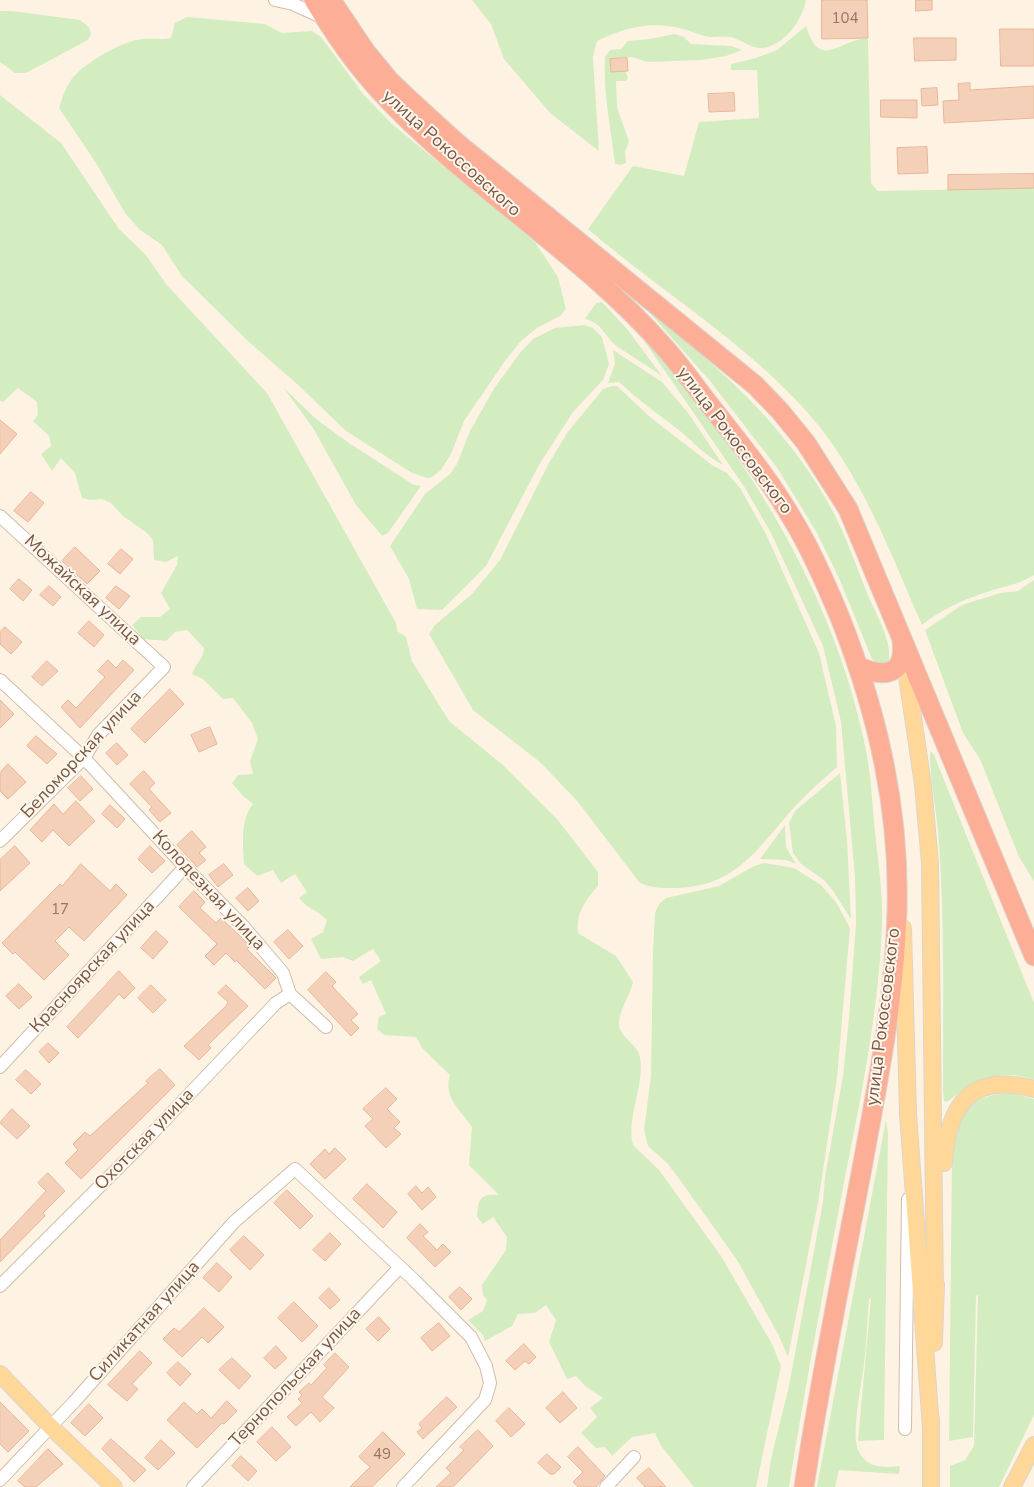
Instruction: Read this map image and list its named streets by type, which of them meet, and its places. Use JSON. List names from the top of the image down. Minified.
{"streets":{"highway":["улица Рокоссовского"],"street":["Можайская улица","Беломорская улица","Колодезная улица","Красноярская улица","Охотская улица","Силикатная улица","Тернопольская улица"]},"crossings":[["Можайская улица","Беломорская улица"],["Беломорская улица","Колодезная улица"],["Колодезная улица","Красноярская улица"],["Колодезная улица","Охотская улица"],["Силикатная улица","Тернопольская улица"]],"house_numbers":["104","17","49"]}
